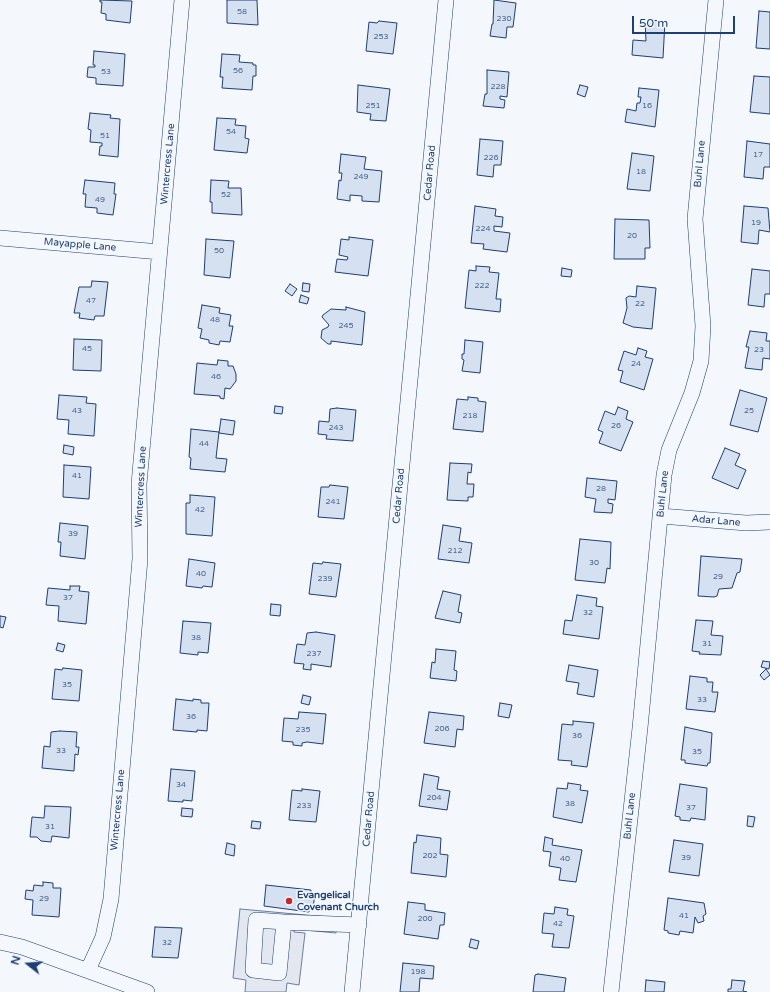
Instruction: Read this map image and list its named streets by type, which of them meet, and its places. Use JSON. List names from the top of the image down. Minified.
{"streets":{"street":["Wintercress Lane","Buhl Lane","Cedar Road","Mayapple Lane","Adar Lane"]},"crossings":[["Wintercress Lane","Mayapple Lane"],["Buhl Lane","Adar Lane"]],"places":["Evangelical Covenant Church"],"house_numbers":["58","230","253","56","53","228","251","16","54","51","17","226","18","249","52","49","19","224","20","50","222","47","22","48","245","45","23","24","46","43","25","218","26","243","44","41","28","241","42","39","212","30","40","29","239","37","32","38","31","237","35","33","36","206","235","36","33","35","34","204","38","233","37","31","202","39","40","29","41","200","42","32","198"],"scale_bar":"50 m","north":"left"}
